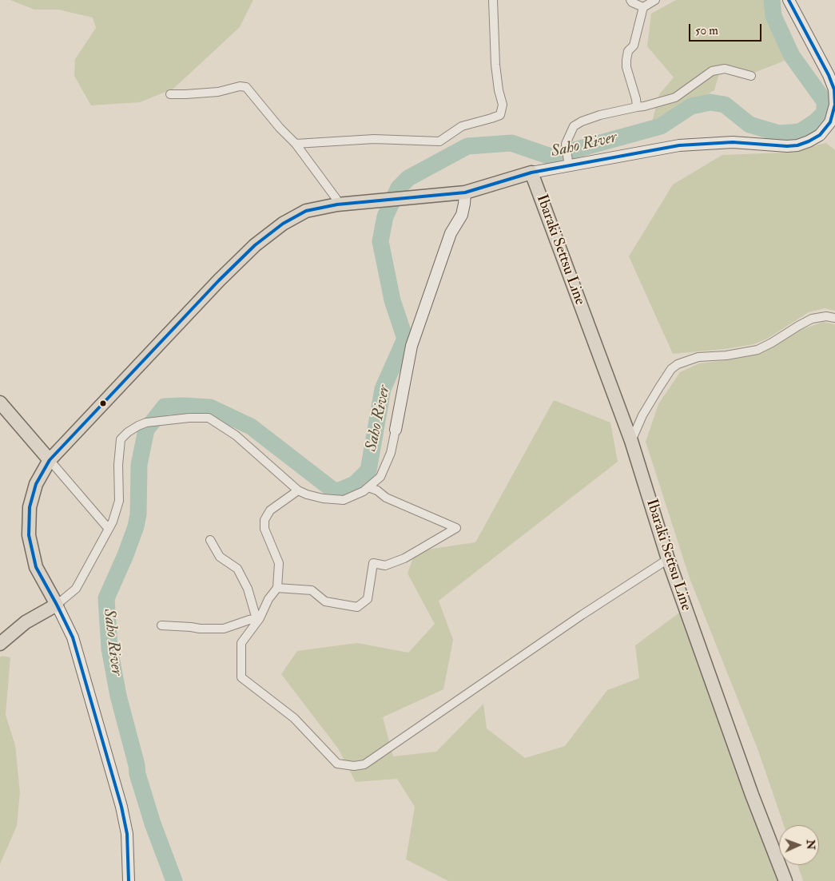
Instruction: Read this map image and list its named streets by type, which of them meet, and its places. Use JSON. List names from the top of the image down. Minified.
{"streets":{"main road":["Ibaraki Settsu Line"]},"water":["Saho River"],"scale_bar":"50 m","north":"right"}
